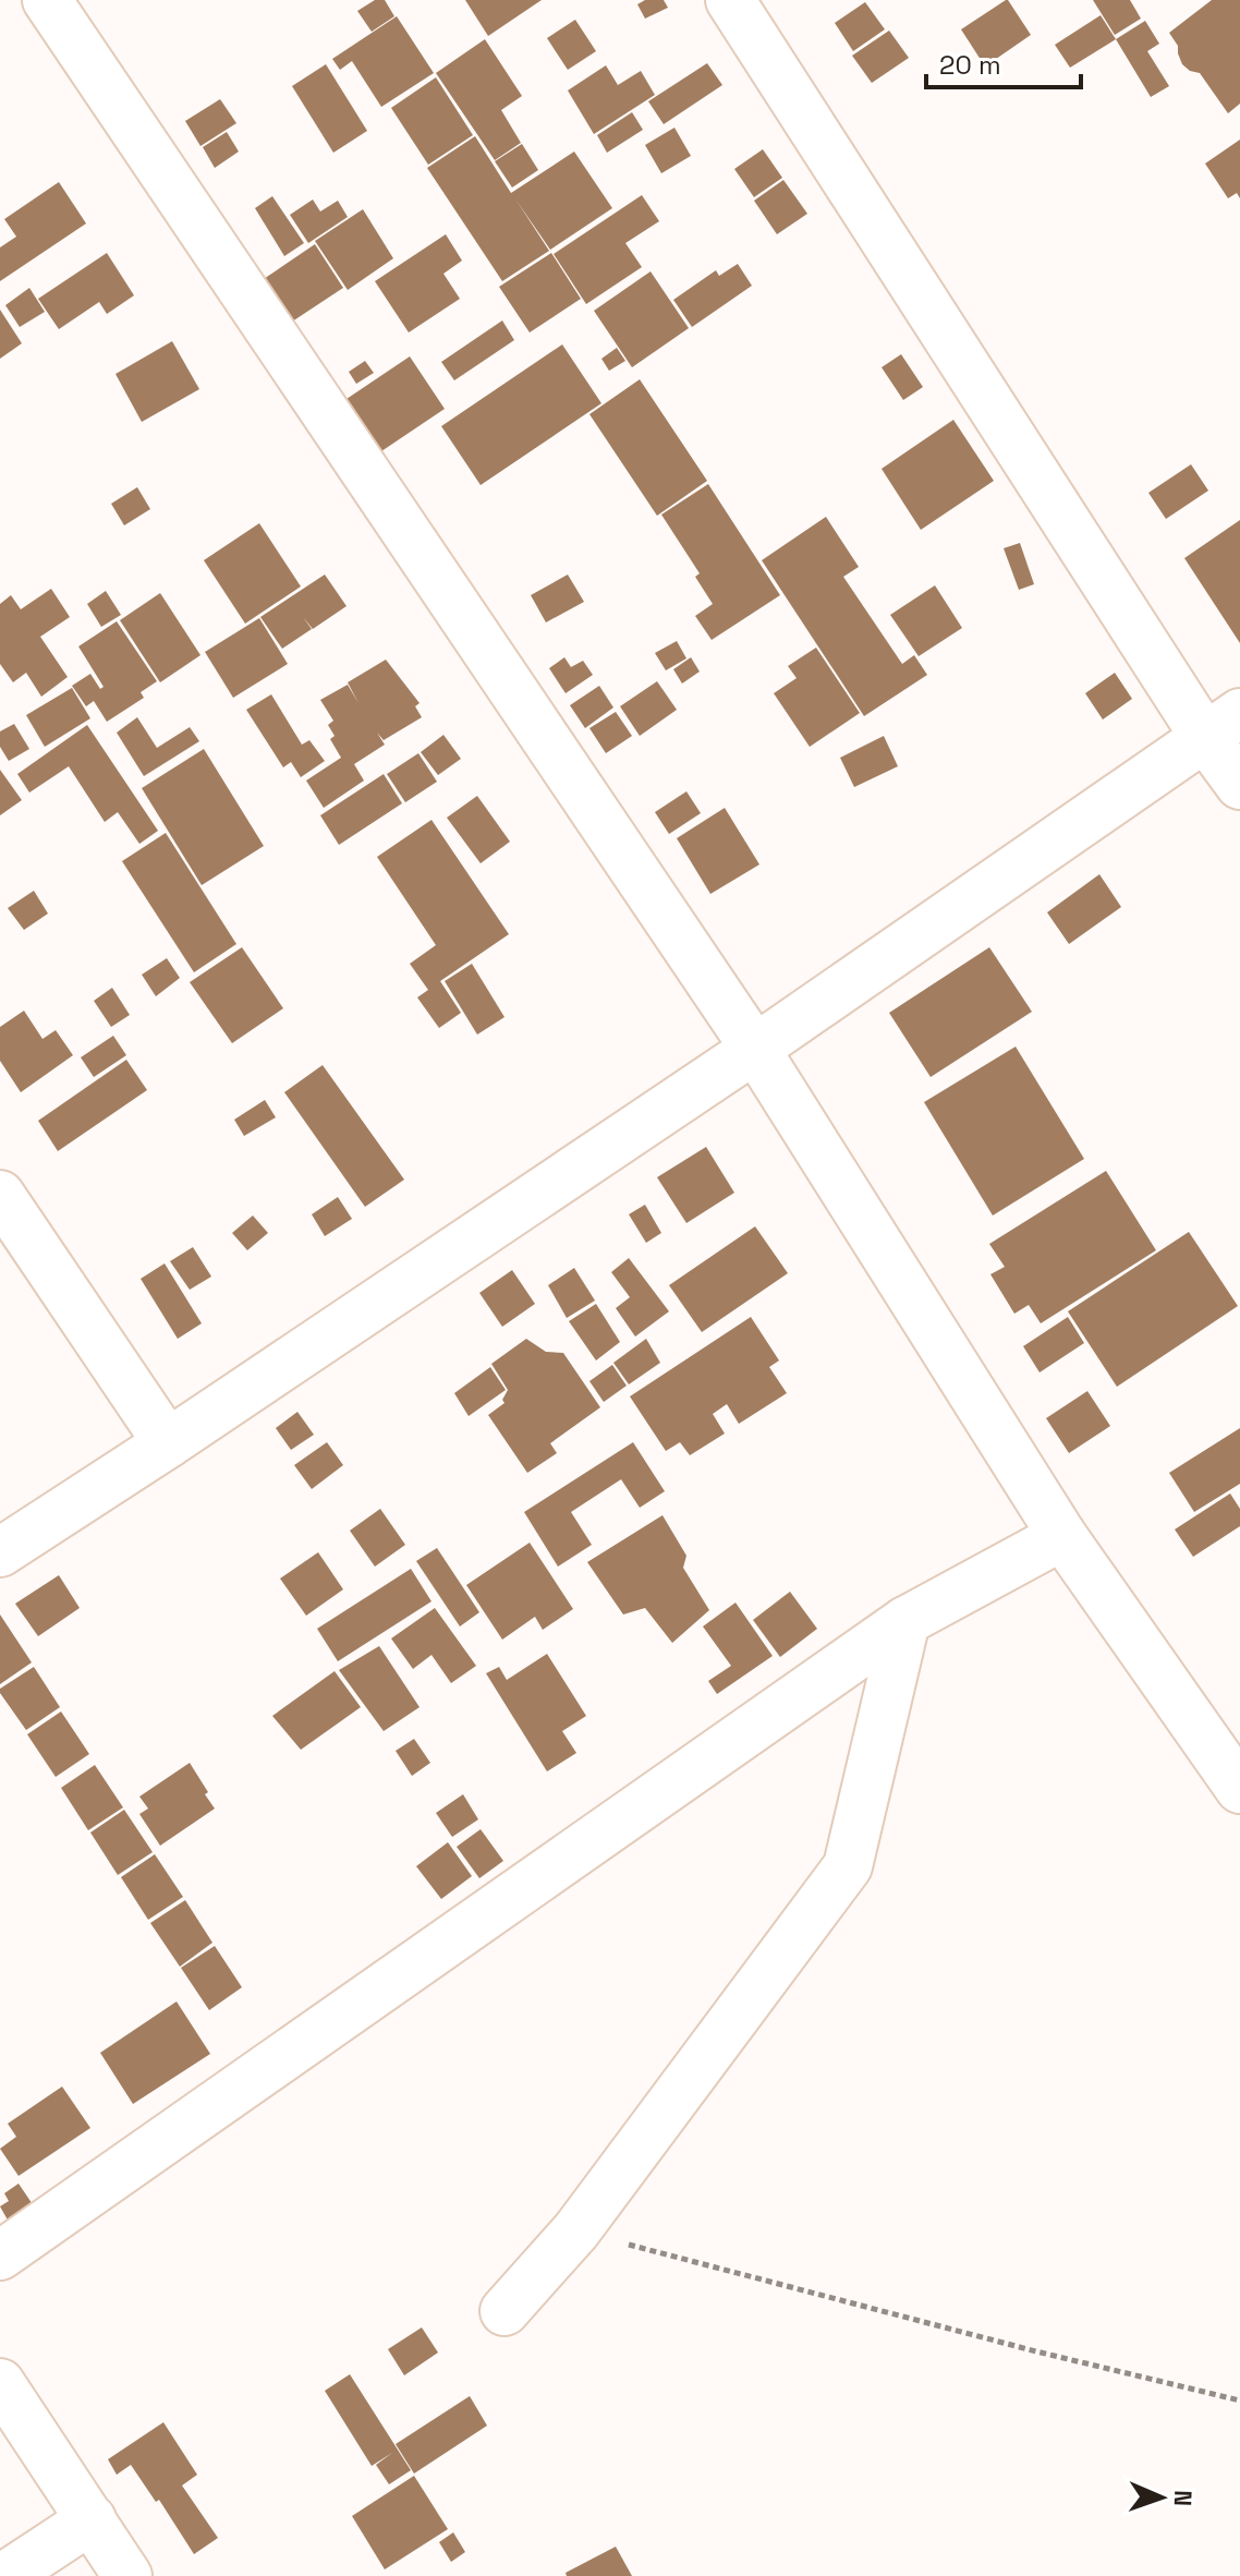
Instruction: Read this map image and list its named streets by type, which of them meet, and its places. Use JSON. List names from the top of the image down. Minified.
{"scale_bar":"20 m","north":"right"}
